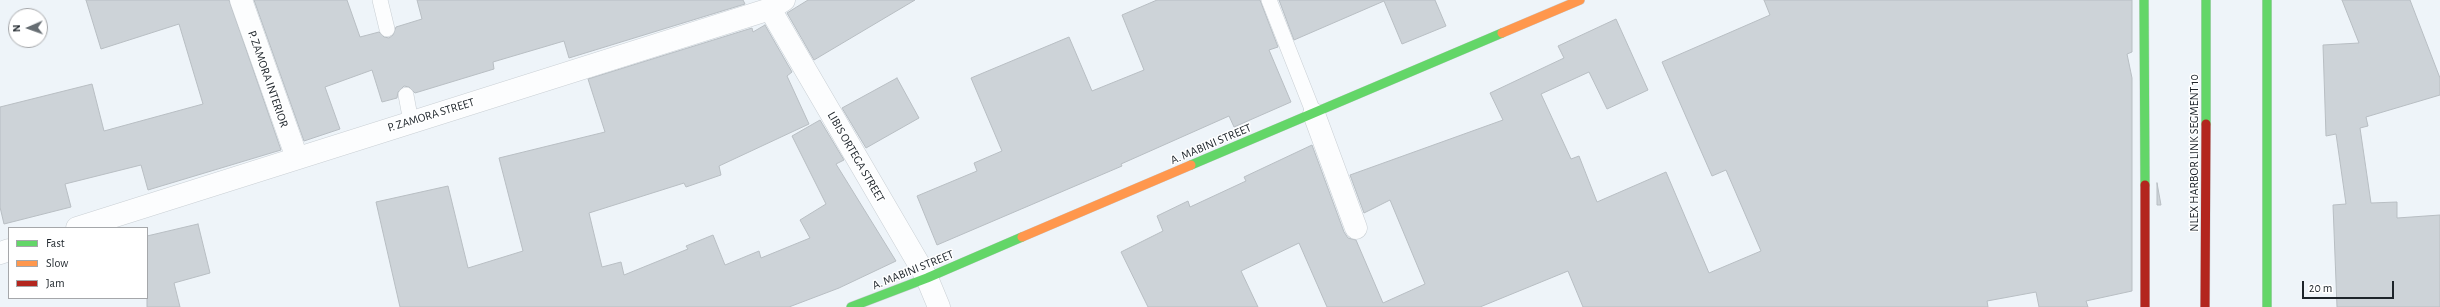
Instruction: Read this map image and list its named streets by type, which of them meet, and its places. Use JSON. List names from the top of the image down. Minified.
{"streets":{"main road":["A. MABINI STREET","NLEX HARBOR LINK SEGMENT 10"],"street":["P. ZAMORA INTERIOR","P. ZAMORA STREET","LIBIS ORTEGA STREET"]},"crossings":[["P. ZAMORA INTERIOR","P. ZAMORA STREET"],["P. ZAMORA STREET","LIBIS ORTEGA STREET"],["A. MABINI STREET","LIBIS ORTEGA STREET"]],"legend":["Fast","Slow","Jam"],"scale_bar":"20 m","north":"left"}
